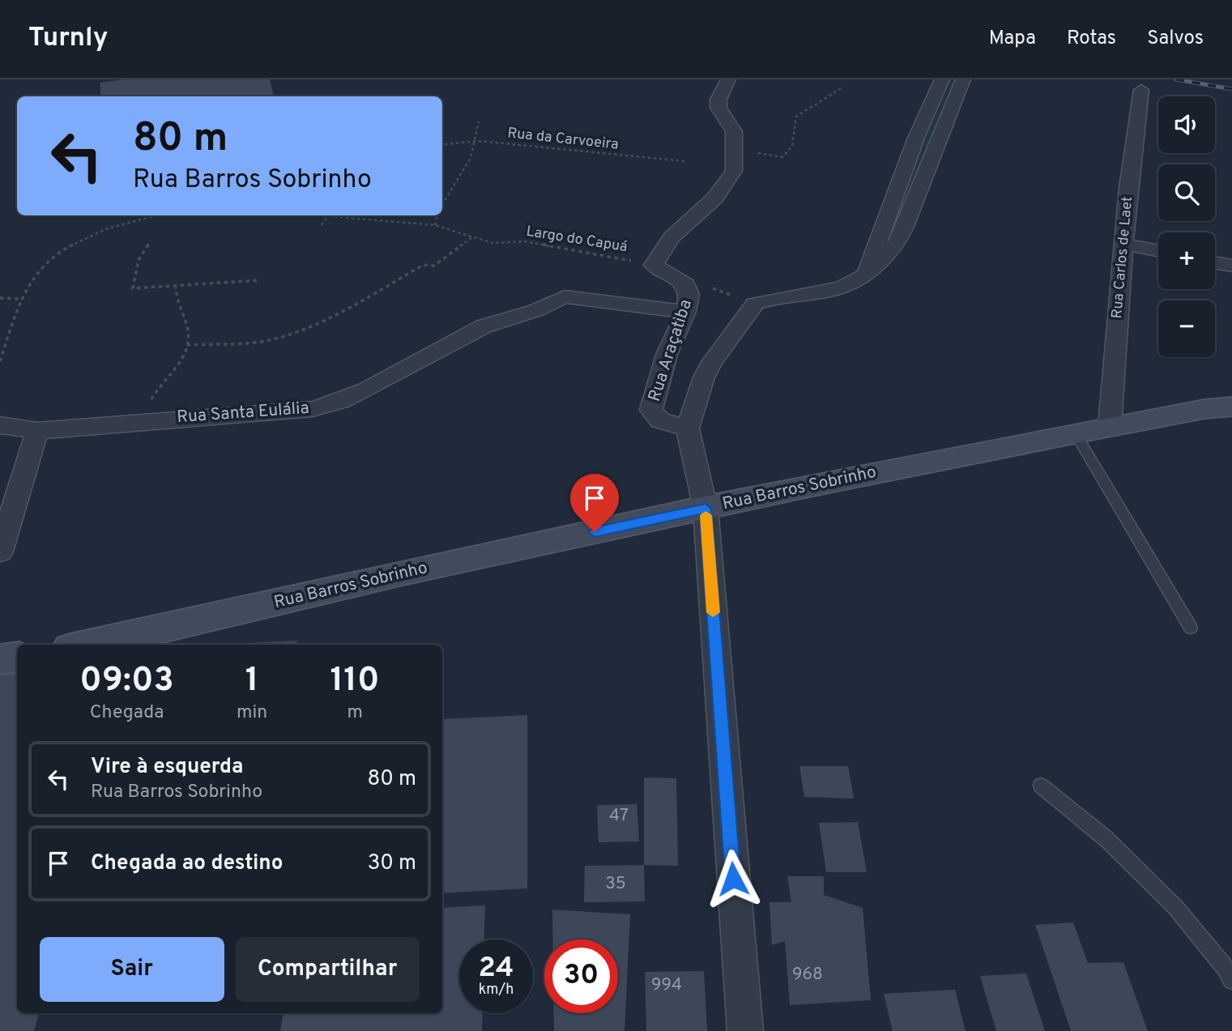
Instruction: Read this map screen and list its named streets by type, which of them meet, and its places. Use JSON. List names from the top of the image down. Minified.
{"streets":{"street":["Rua Carlos de Laet","Rua Araçatiba","Rua Santa Eulália","Rua Barros Sobrinho"],"path":["Rua da Carvoeira","Largo do Capuá"]},"crossings":[["Largo do Capuá","Rua Araçatiba"],["Rua Carlos de Laet","Rua Barros Sobrinho"],["Rua Araçatiba","Rua Santa Eulália"]],"house_numbers":["47","35","968","994"],"page":{"header":"Turnly","nav":["Mapa","Rotas","Salvos"],"map_buttons":["+","−"],"turn":["80 m","Rua Barros Sobrinho"],"eta":["09:03","Chegada","1","min","110","m"],"list":[{"name":"Vire à esquerda","note":"Rua Barros Sobrinho","value":"80 m"},{"name":"Chegada ao destino","value":"30 m"}],"buttons":["Sair","Compartilhar"],"speed":"24 km/h","limit":"30"}}
